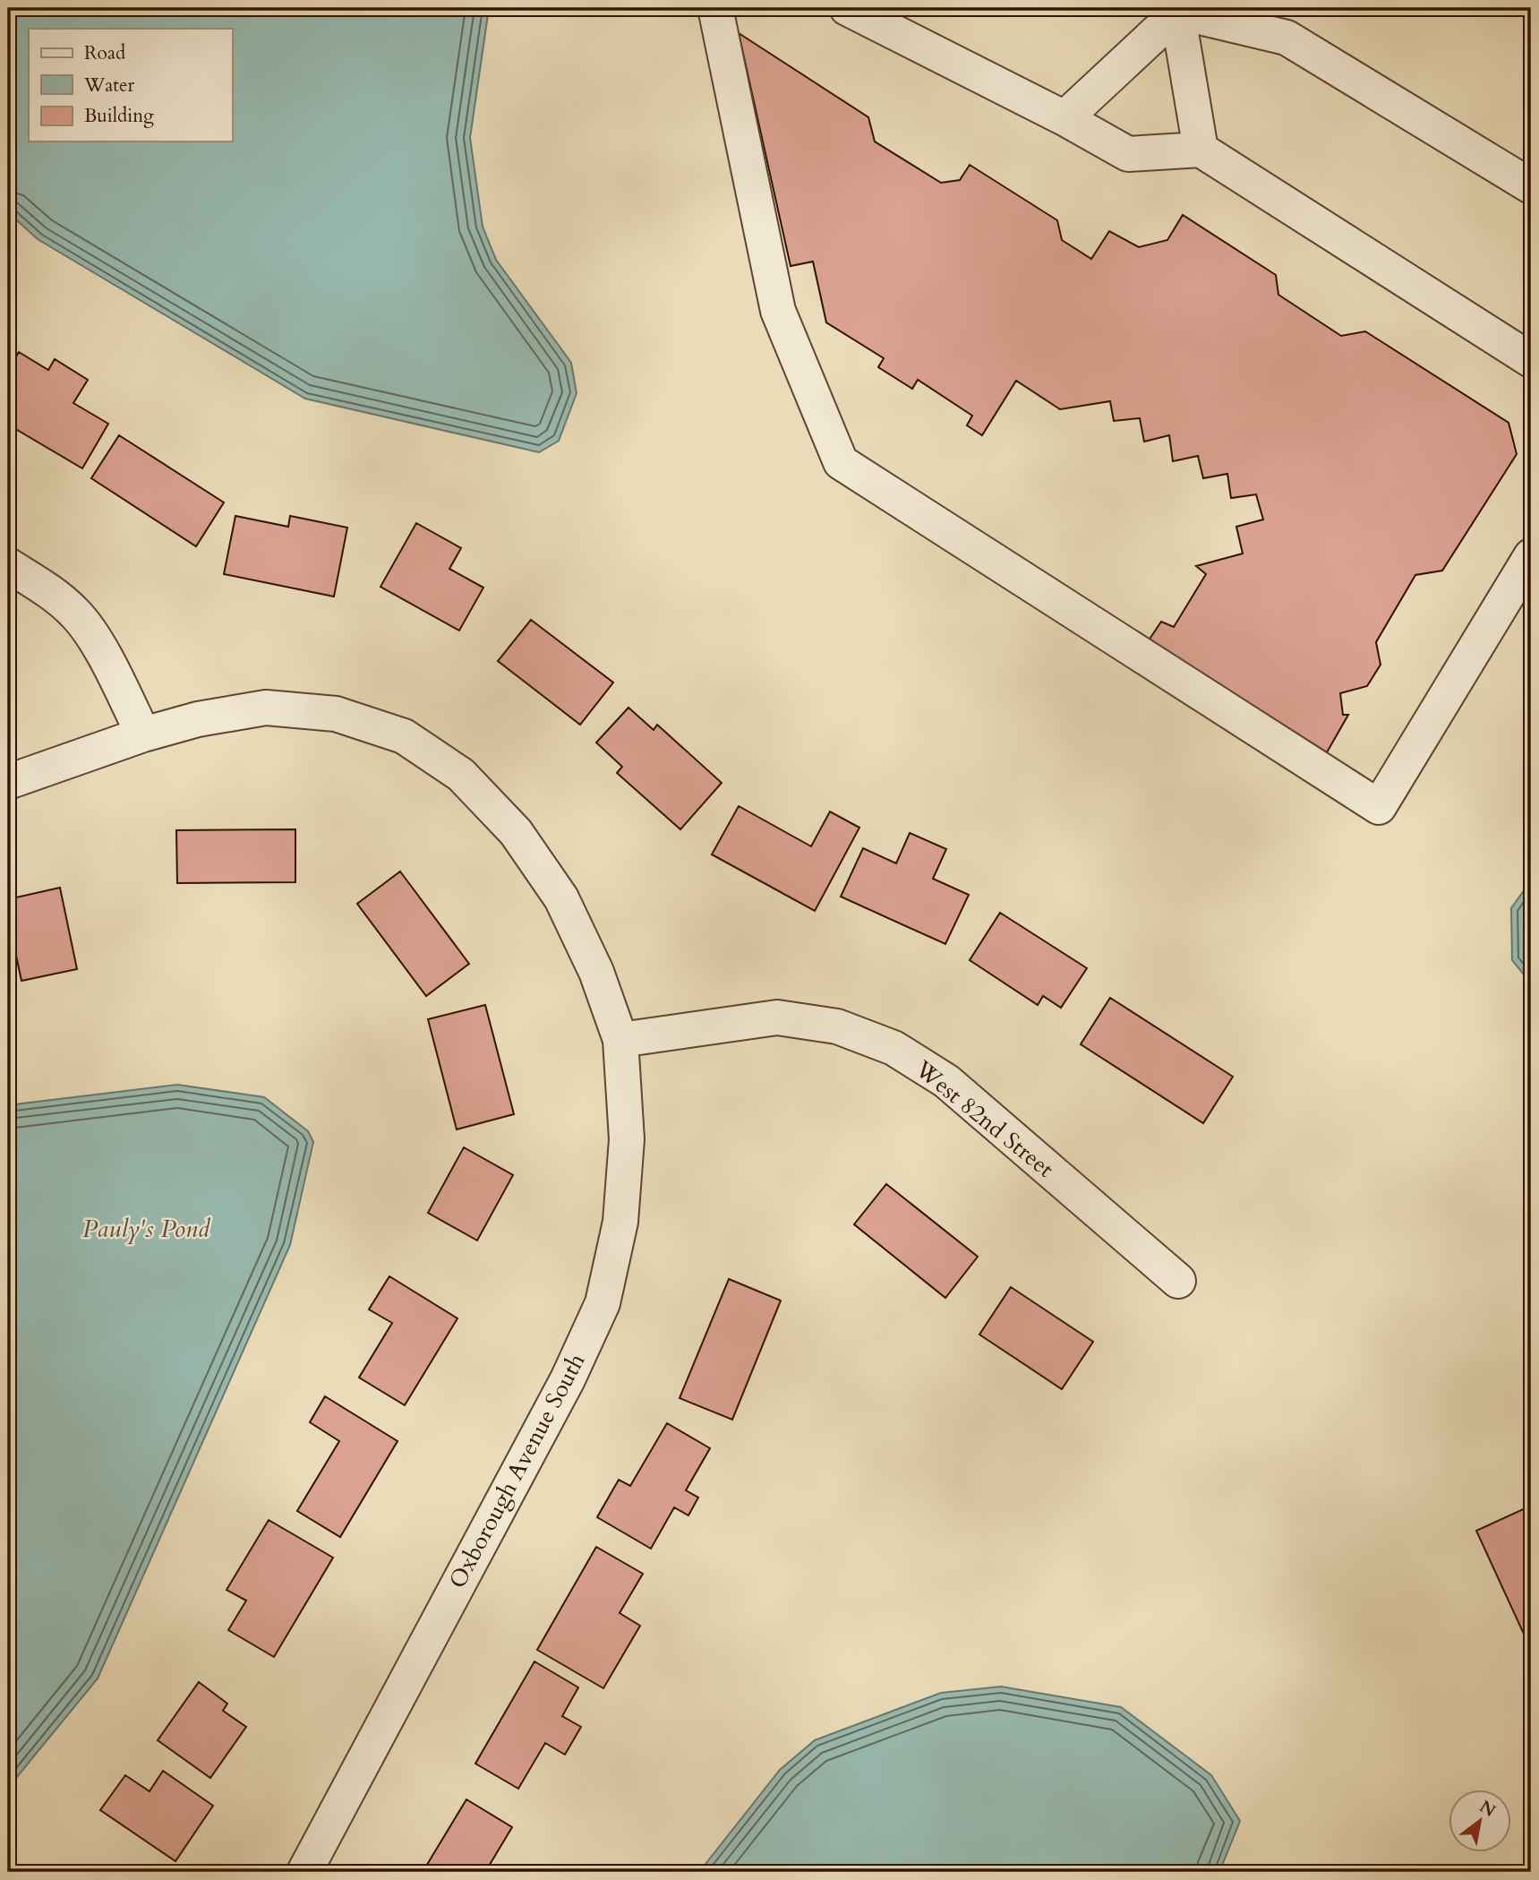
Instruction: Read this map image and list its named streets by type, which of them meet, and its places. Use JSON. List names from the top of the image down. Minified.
{"streets":{"street":["West 82nd Street","Oxborough Avenue South"]},"crossings":[["West 82nd Street","Oxborough Avenue South"]],"water":["Pauly's Pond"],"legend":["Road","Water","Building"],"north":"top right"}
